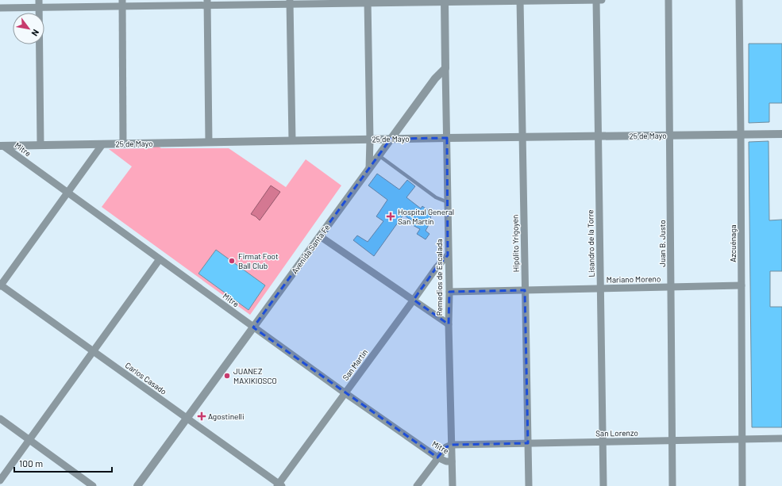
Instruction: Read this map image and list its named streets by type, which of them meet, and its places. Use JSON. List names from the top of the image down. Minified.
{"streets":{"street":["25 de Mayo","Mitre","Hipólito Yrigoyen","Lisandro de la Torre","Juan B. Justo","Azcuénaga","Avenida Santa Fe","Remedios de Escalada","Mariano Moreno","San Martín","Carlos Casado","San Lorenzo"]},"crossings":[["25 de Mayo","Mitre"],["25 de Mayo","Hipólito Yrigoyen"],["25 de Mayo","Lisandro de la Torre"],["25 de Mayo","Juan B. Justo"],["25 de Mayo","Azcuénaga"],["25 de Mayo","Avenida Santa Fe"],["25 de Mayo","Remedios de Escalada"],["Mitre","Avenida Santa Fe"],["Mitre","Remedios de Escalada"],["Mitre","San Martín"],["Hipólito Yrigoyen","Mariano Moreno"],["Hipólito Yrigoyen","San Lorenzo"],["Lisandro de la Torre","Mariano Moreno"],["Lisandro de la Torre","San Lorenzo"],["Juan B. Justo","Mariano Moreno"],["Juan B. Justo","San Lorenzo"],["Azcuénaga","Mariano Moreno"],["Azcuénaga","San Lorenzo"],["Avenida Santa Fe","Remedios de Escalada"],["Avenida Santa Fe","Carlos Casado"],["Remedios de Escalada","Mariano Moreno"],["Remedios de Escalada","San Martín"],["Remedios de Escalada","San Lorenzo"],["San Martín","Carlos Casado"]],"places":{"health":["Hospital General San Martín","Agostinelli"],"other":["Firmat Foot Ball Club","JUANEZ MAXIKIOSCO"]},"scale_bar":"100 m","north":"bottom right"}
